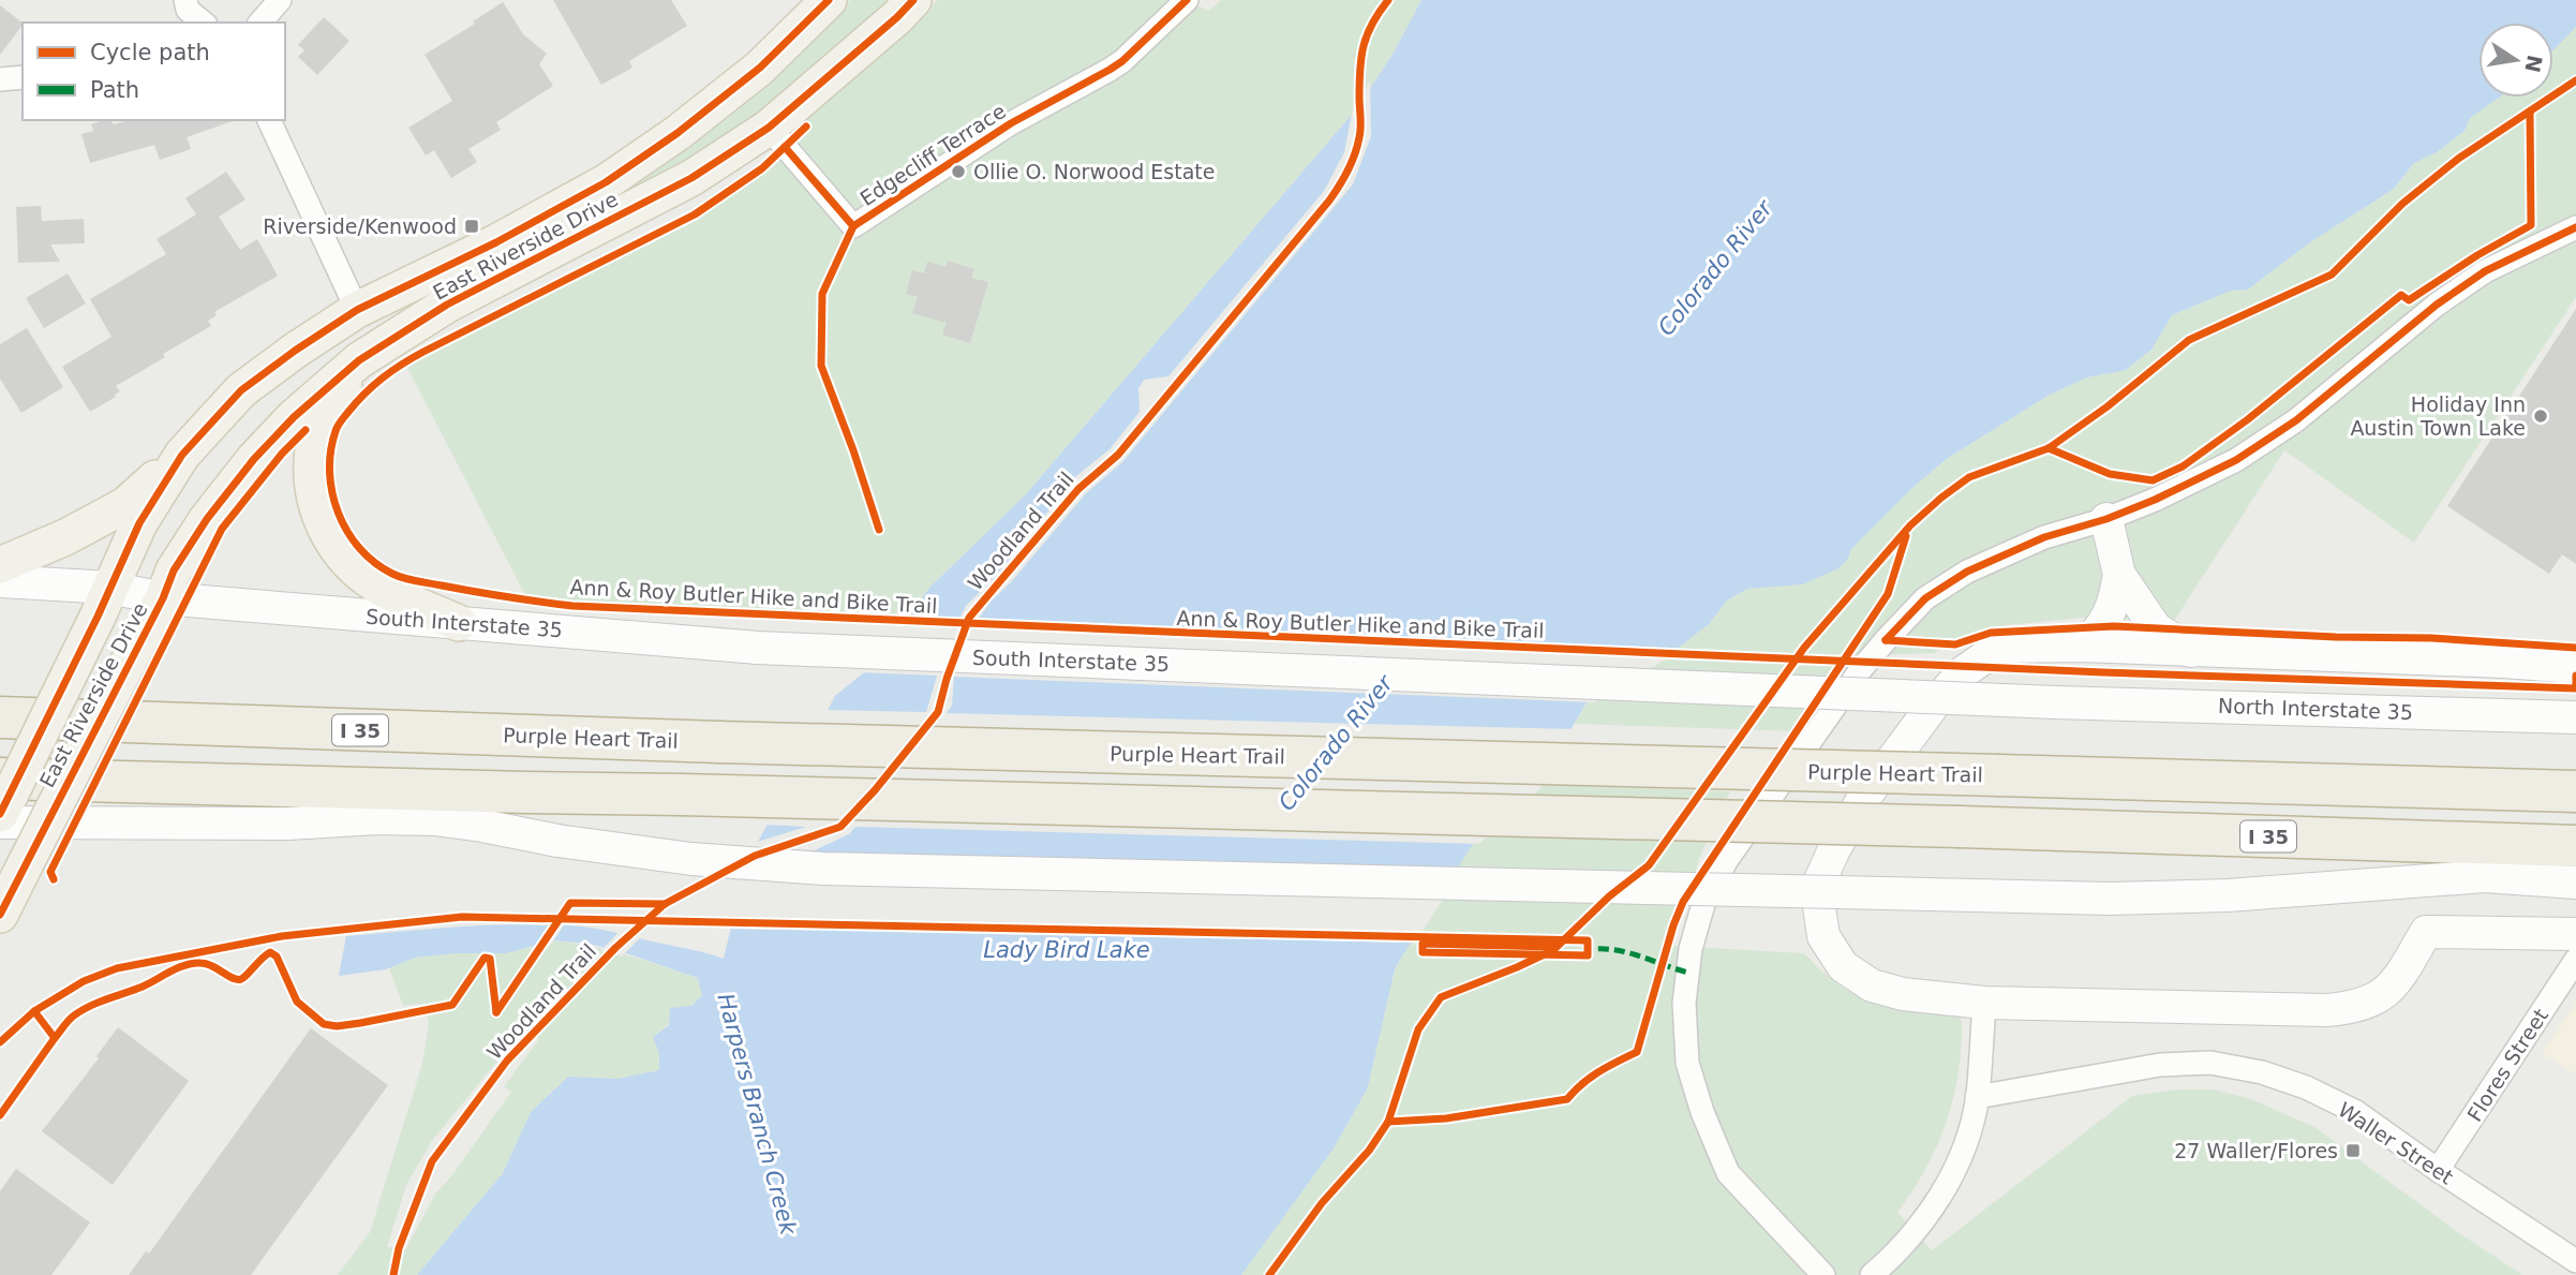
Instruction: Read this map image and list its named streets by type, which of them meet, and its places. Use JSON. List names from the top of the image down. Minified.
{"streets":{"highway":["I 35","Purple Heart Trail"],"main road":["East Riverside Drive","South Interstate 35","North Interstate 35"],"street":["Edgecliff Terrace","Flores Street","Waller Street"],"cycle path":["Woodland Trail","Ann & Roy Butler Hike and Bike Trail"]},"crossings":[["Edgecliff Terrace","East Riverside Drive"],["East Riverside Drive","South Interstate 35"],["South Interstate 35","North Interstate 35"],["Flores Street","Waller Street"]],"water":["Colorado River","Lady Bird Lake","Harpers Branch Creek"],"places":{"other":["Ollie O. Norwood Estate","Holiday Inn Austin Town Lake"],"transit":["Riverside/Kenwood","27 Waller/Flores"]},"legend":["Cycle path","Path"],"north":"right"}
